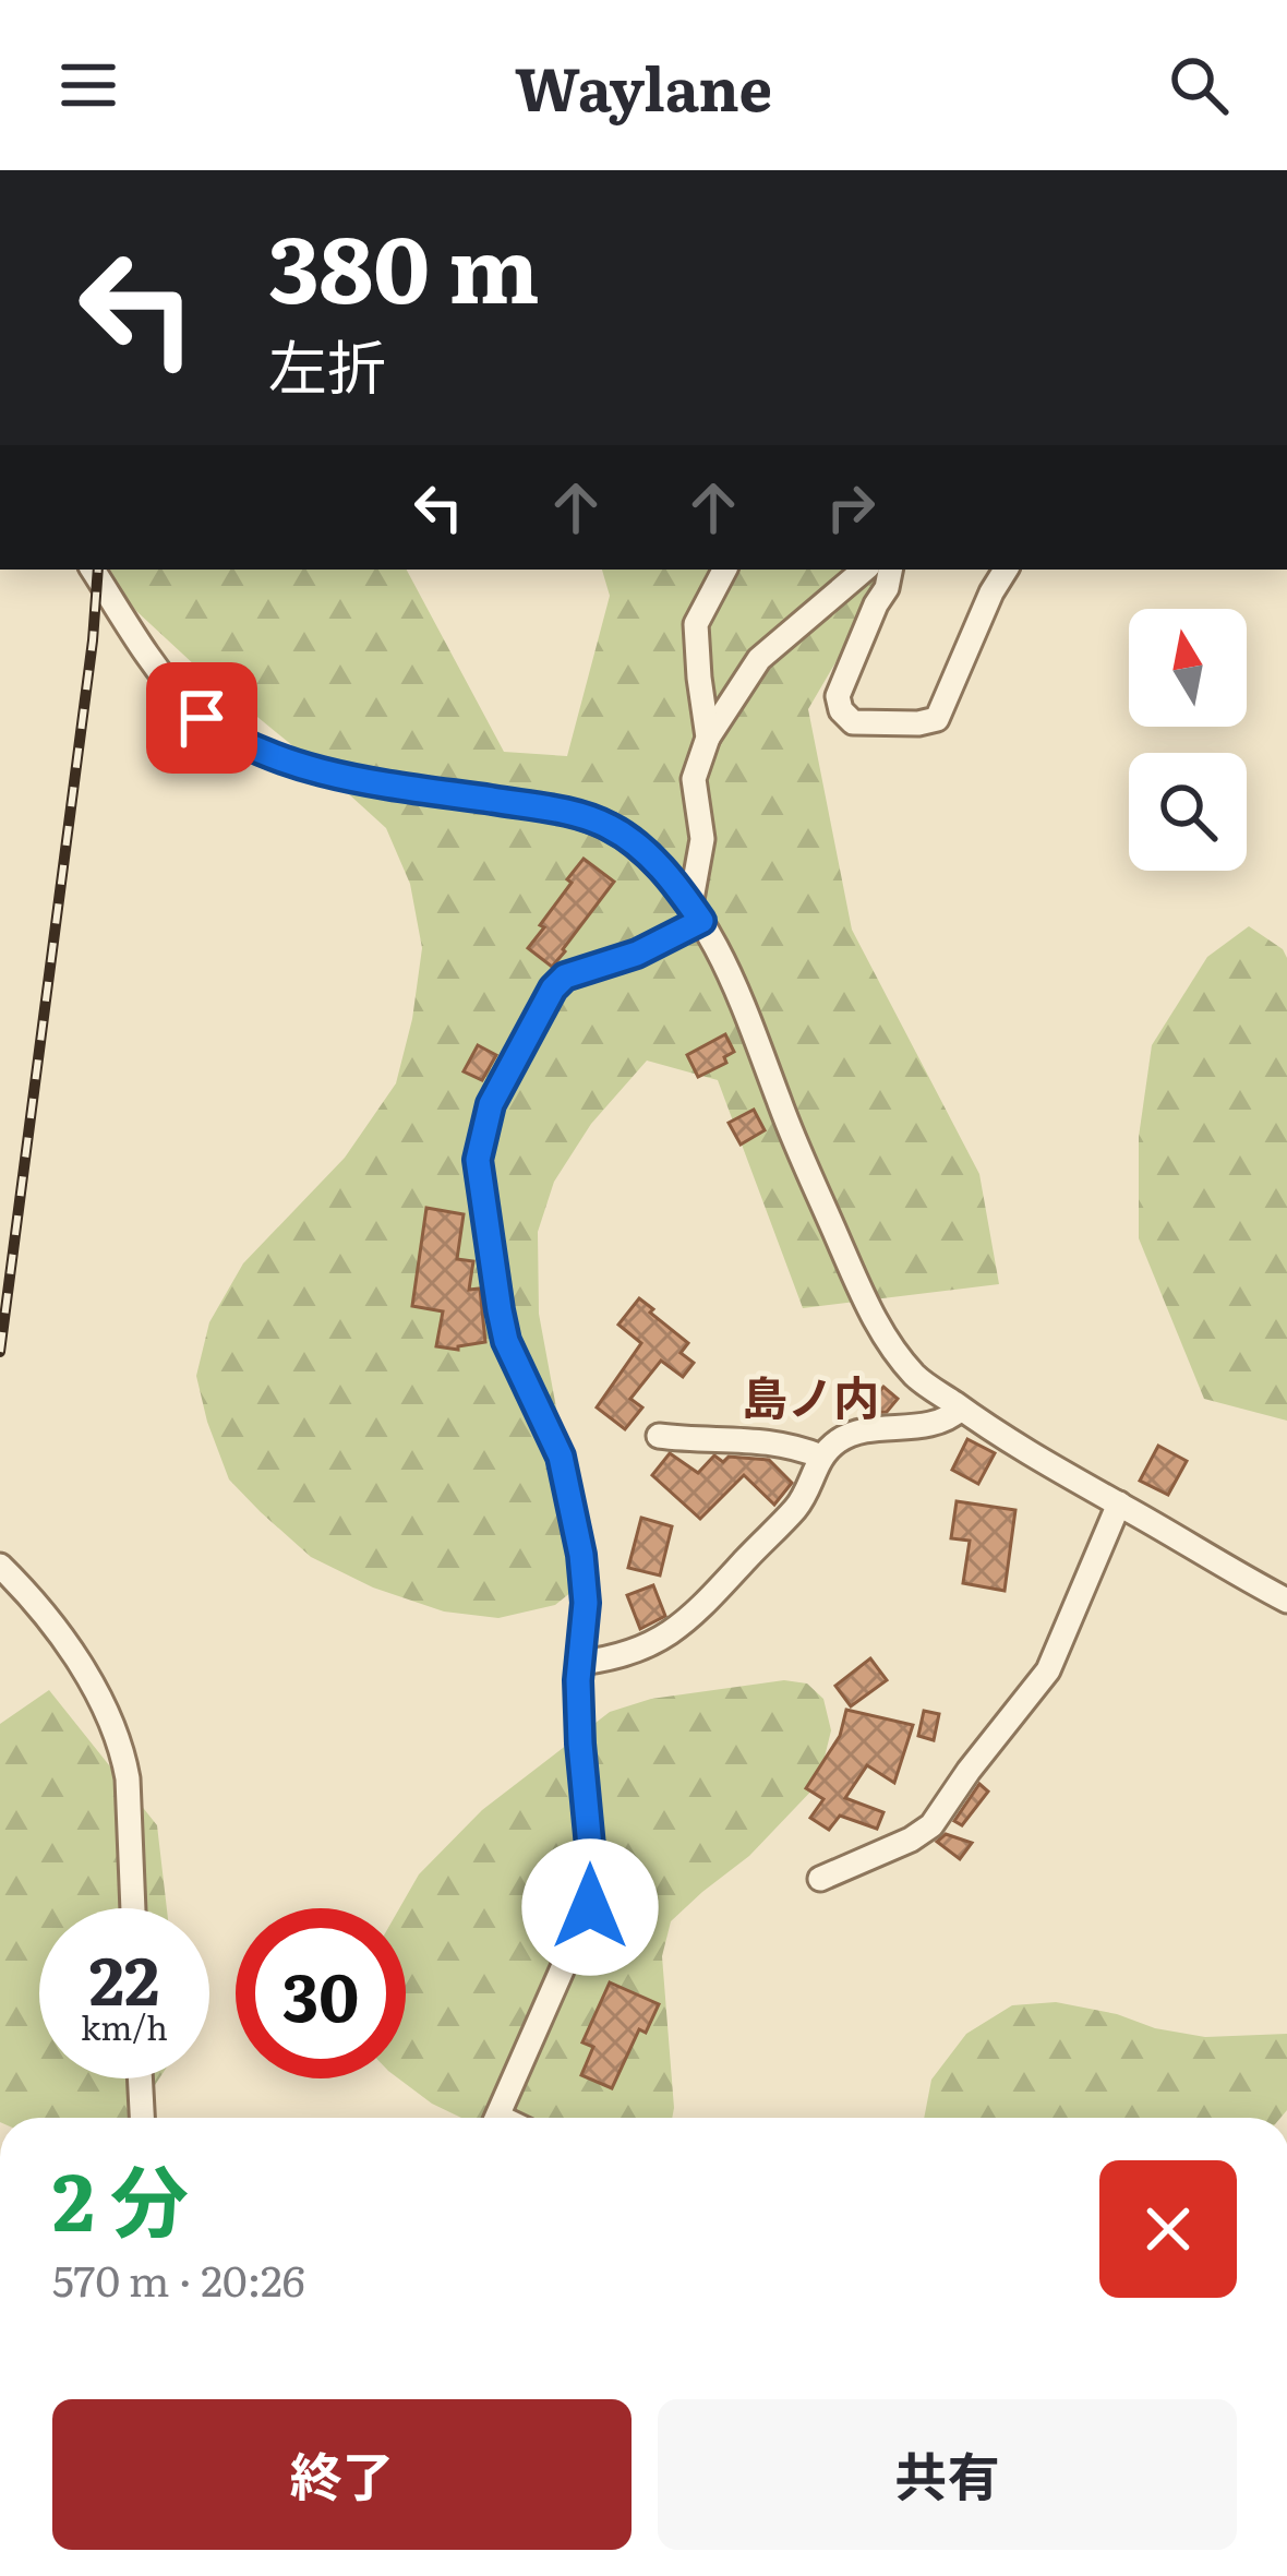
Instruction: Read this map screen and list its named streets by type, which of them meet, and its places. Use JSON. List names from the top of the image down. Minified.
{"districts":["島ノ内"],"north":"top","page":{"header":"Waylane","turn":["380 m","左折"],"speed":"22 km/h","limit":"30","heading":["2 分","570 m · 20:26"],"buttons":["終了","共有"]}}
